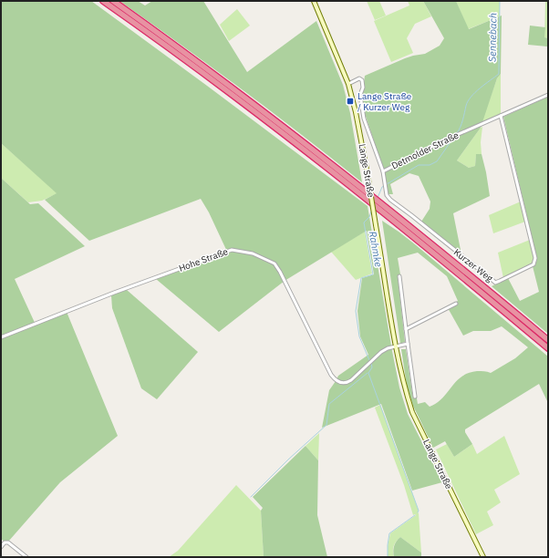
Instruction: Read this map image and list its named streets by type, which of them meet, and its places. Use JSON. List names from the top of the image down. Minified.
{"streets":{"street":["Detmolder Straße","Lange Straße","Hohe Straße","Kurzer Weg"]},"crossings":[["Detmolder Straße","Lange Straße"],["Detmolder Straße","Kurzer Weg"],["Lange Straße","Hohe Straße"]],"water":["Sennebach","Rahmke"],"places":{"transit":["Lange Straße / Kurzer Weg"]}}
